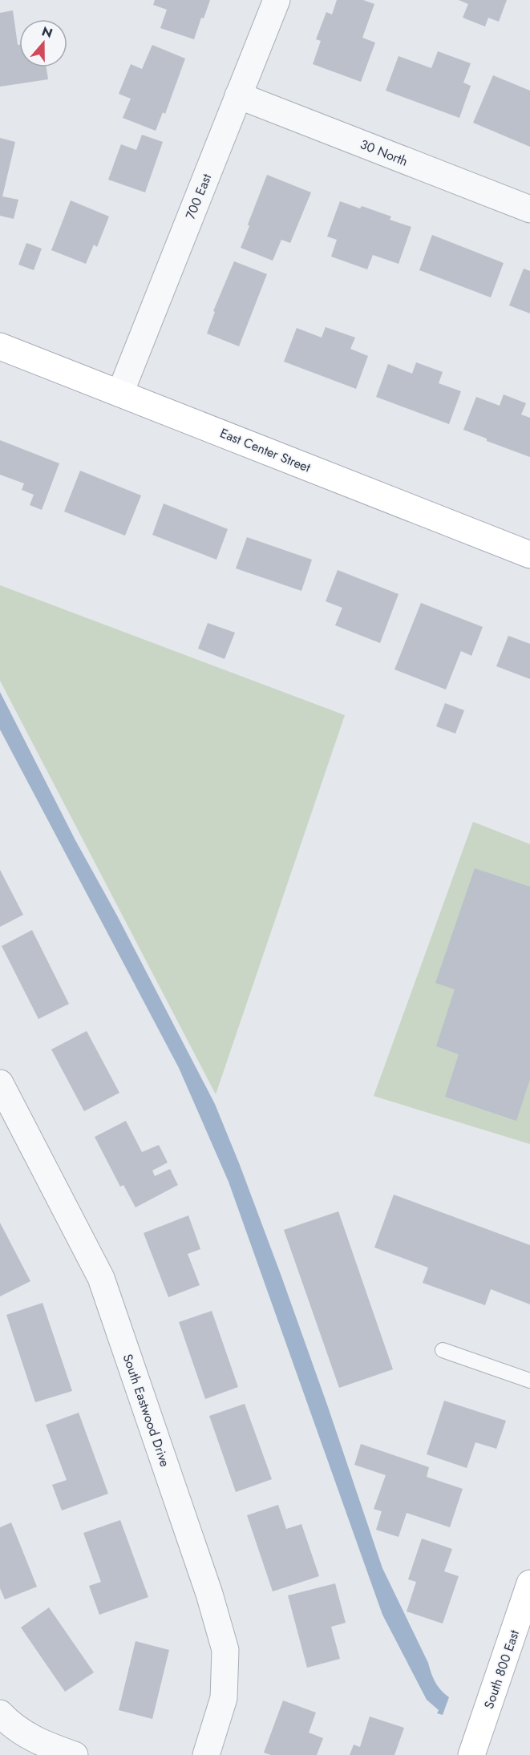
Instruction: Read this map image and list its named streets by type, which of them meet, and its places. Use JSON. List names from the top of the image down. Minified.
{"streets":{"main road":["East Center Street","South 800 East"],"street":["30 North","700 East","South Eastwood Drive"]},"crossings":[["30 North","700 East"],["700 East","East Center Street"]],"north":"top"}
